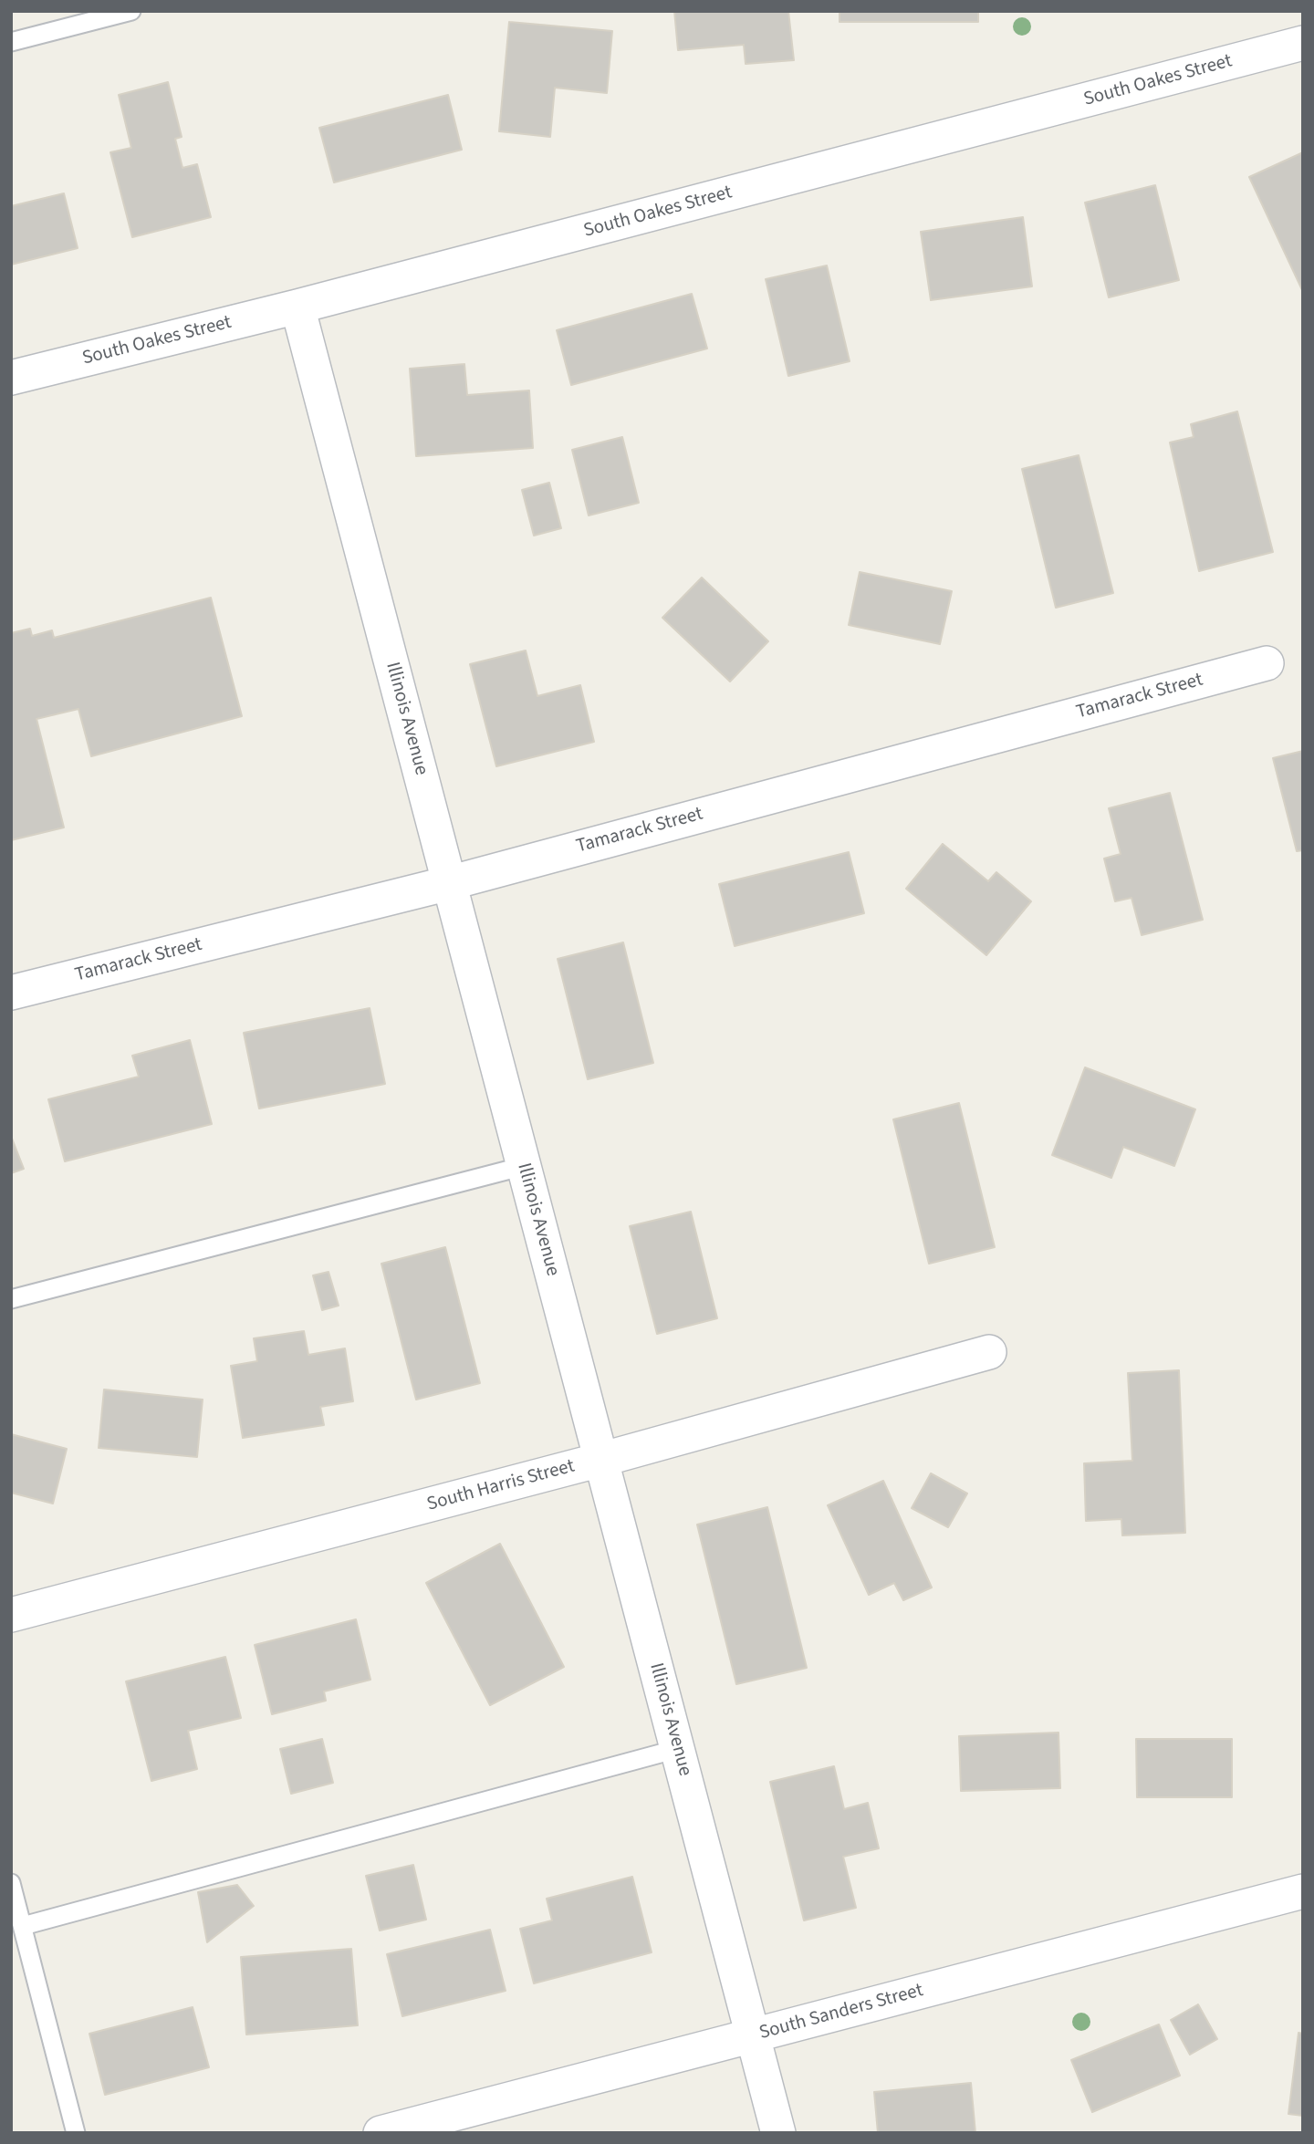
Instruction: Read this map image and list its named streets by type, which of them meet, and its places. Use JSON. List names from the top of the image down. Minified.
{"streets":{"street":["South Oakes Street","Tamarack Street","Illinois Avenue","South Harris Street","South Sanders Street"]},"crossings":[["South Oakes Street","Illinois Avenue"],["Tamarack Street","Illinois Avenue"],["Illinois Avenue","South Harris Street"],["Illinois Avenue","South Sanders Street"]]}
